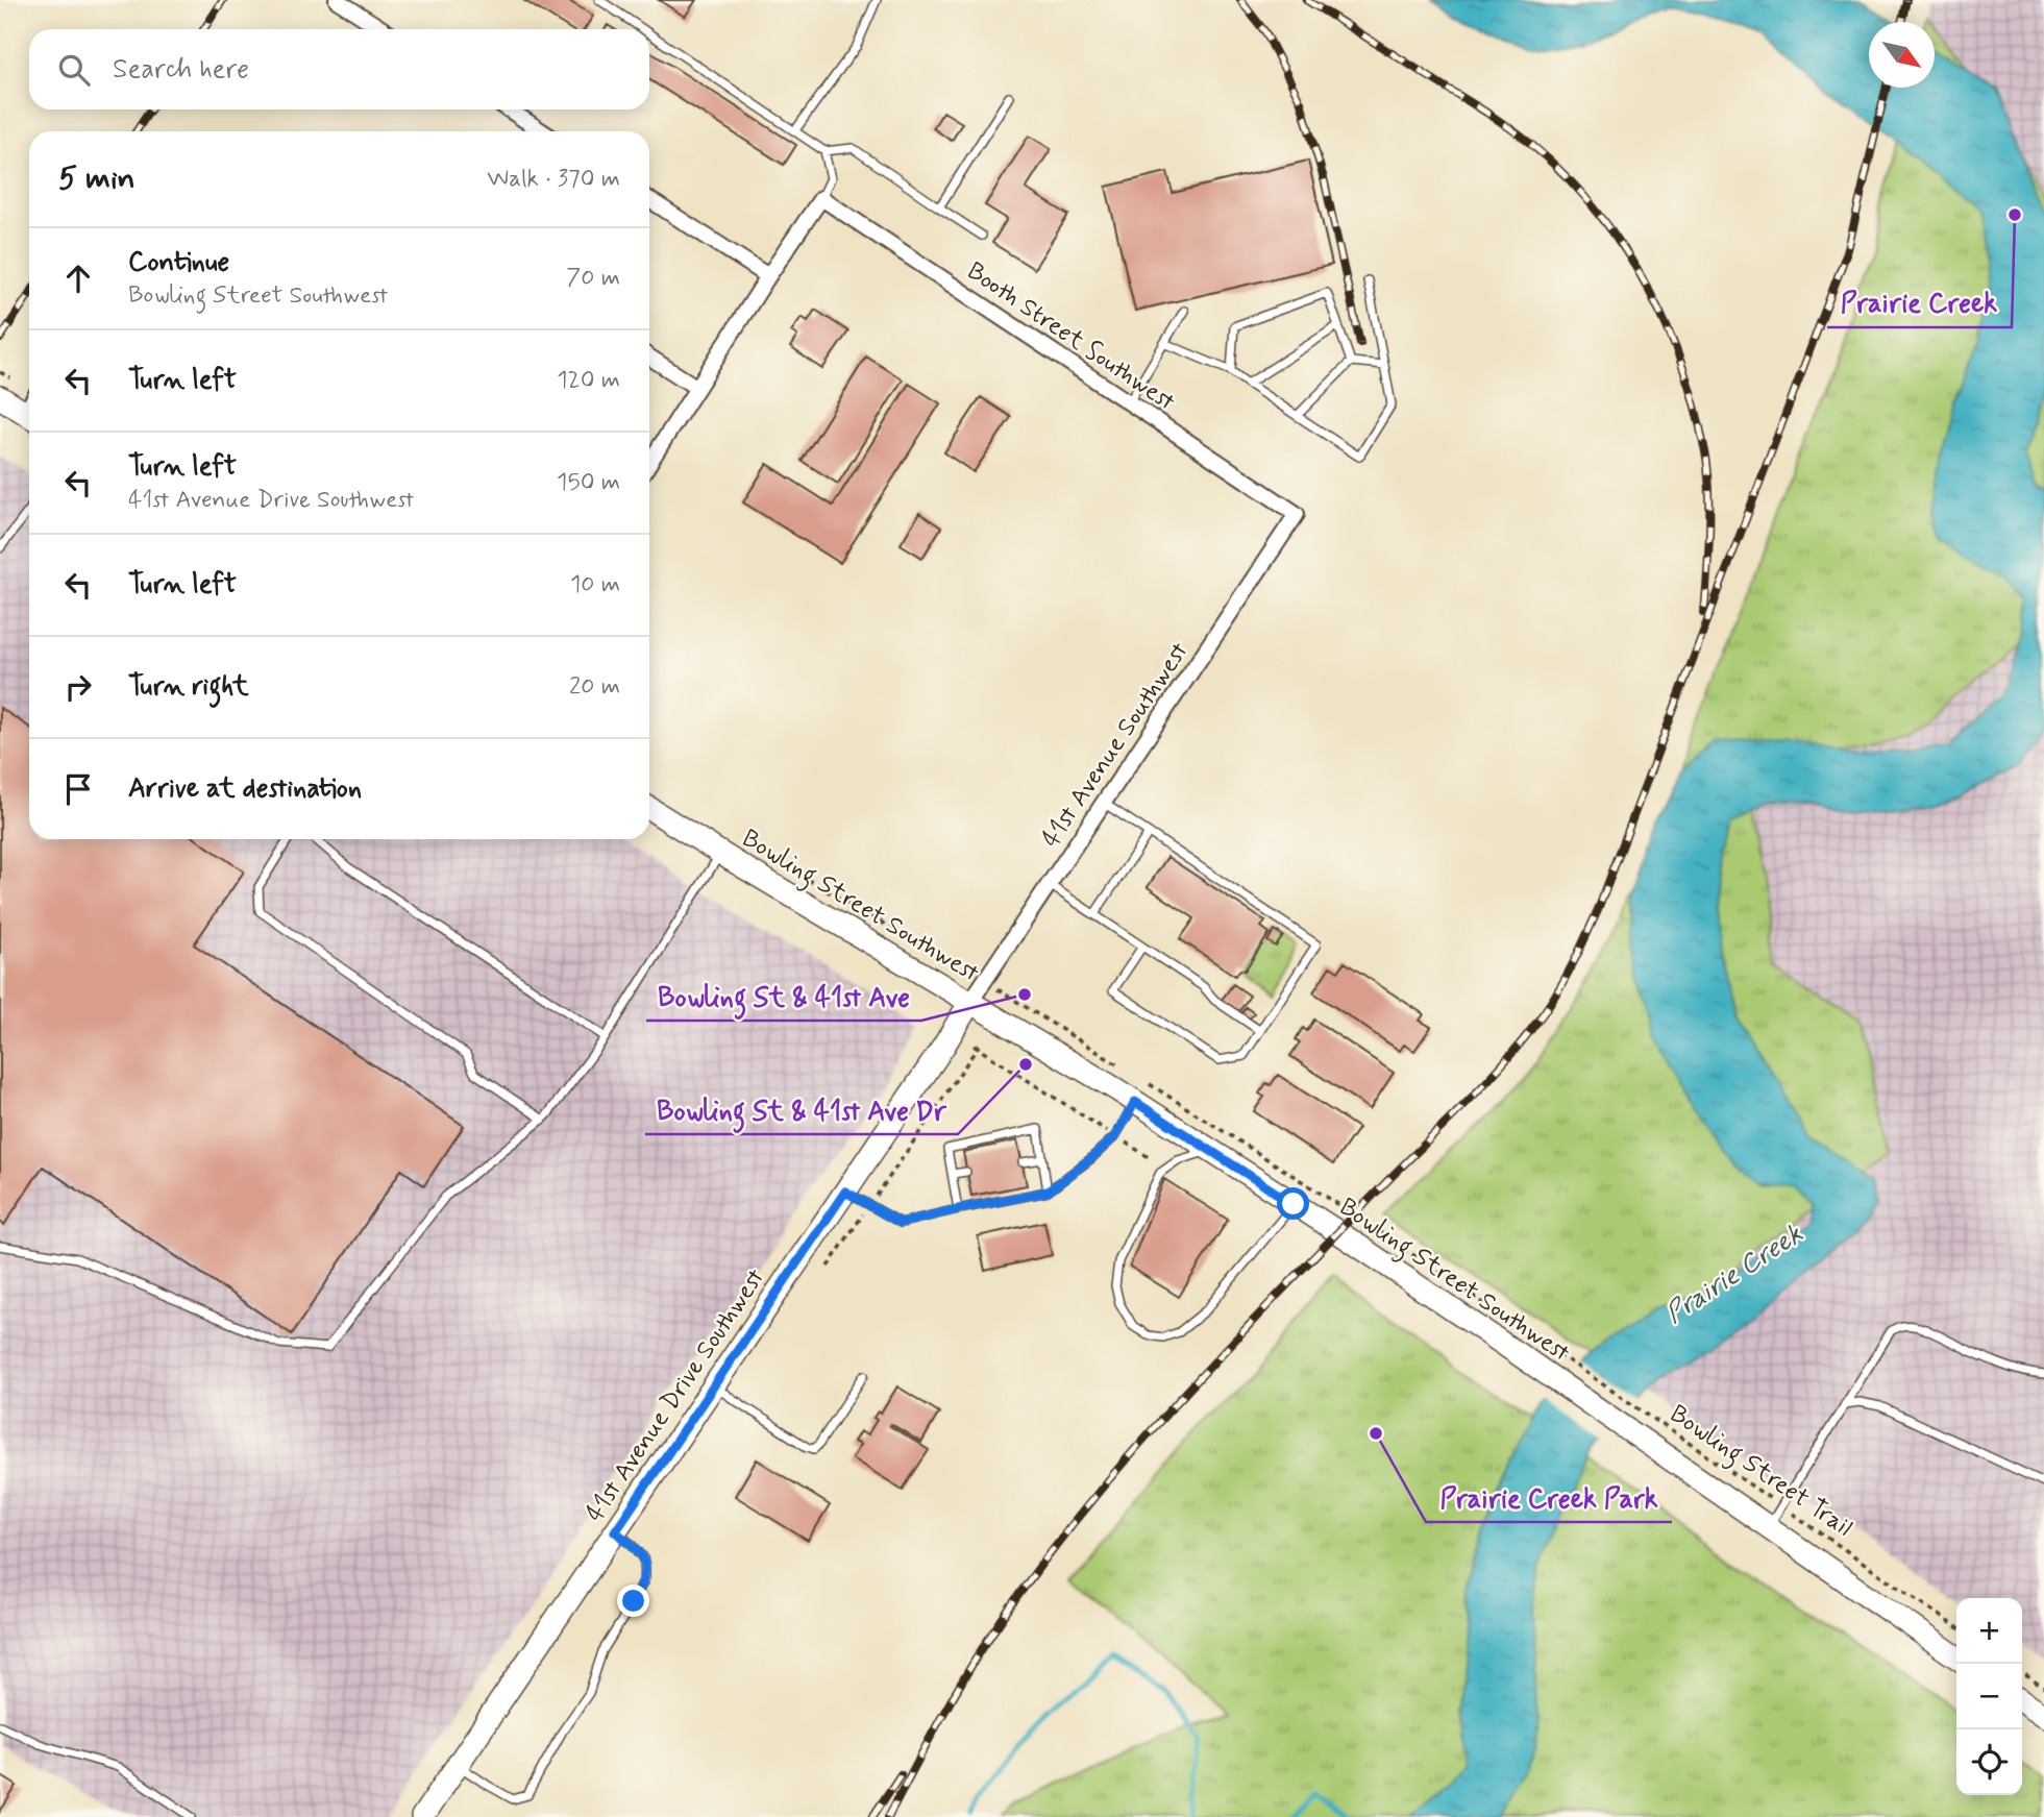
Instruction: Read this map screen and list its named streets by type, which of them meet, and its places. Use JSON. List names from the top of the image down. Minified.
{"streets":{"main road":["Bowling Street Southwest","41st Avenue Drive Southwest"],"street":["Booth Street Southwest","41st Avenue Southwest"],"path":["Bowling Street Trail"]},"crossings":[["Booth Street Southwest","41st Avenue Southwest"],["41st Avenue Southwest","Bowling Street Southwest"],["41st Avenue Southwest","41st Avenue Drive Southwest"],["Bowling Street Southwest","41st Avenue Drive Southwest"]],"water":["Prairie Creek"],"places":["Prairie Creek","Bowling St & 41st Ave","Bowling St & 41st Ave Dr","Prairie Creek Park"],"north":"bottom right","page":{"search":"Search here","heading":["5 min","Walk · 370 m"],"list":[["Continue","Bowling Street Southwest","70 m"],["Turn left","120 m"],["Turn left","41st Avenue Drive Southwest","150 m"],["Turn left","10 m"],["Turn right","20 m"],"Arrive at destination"],"map_buttons":["+","−"]}}
